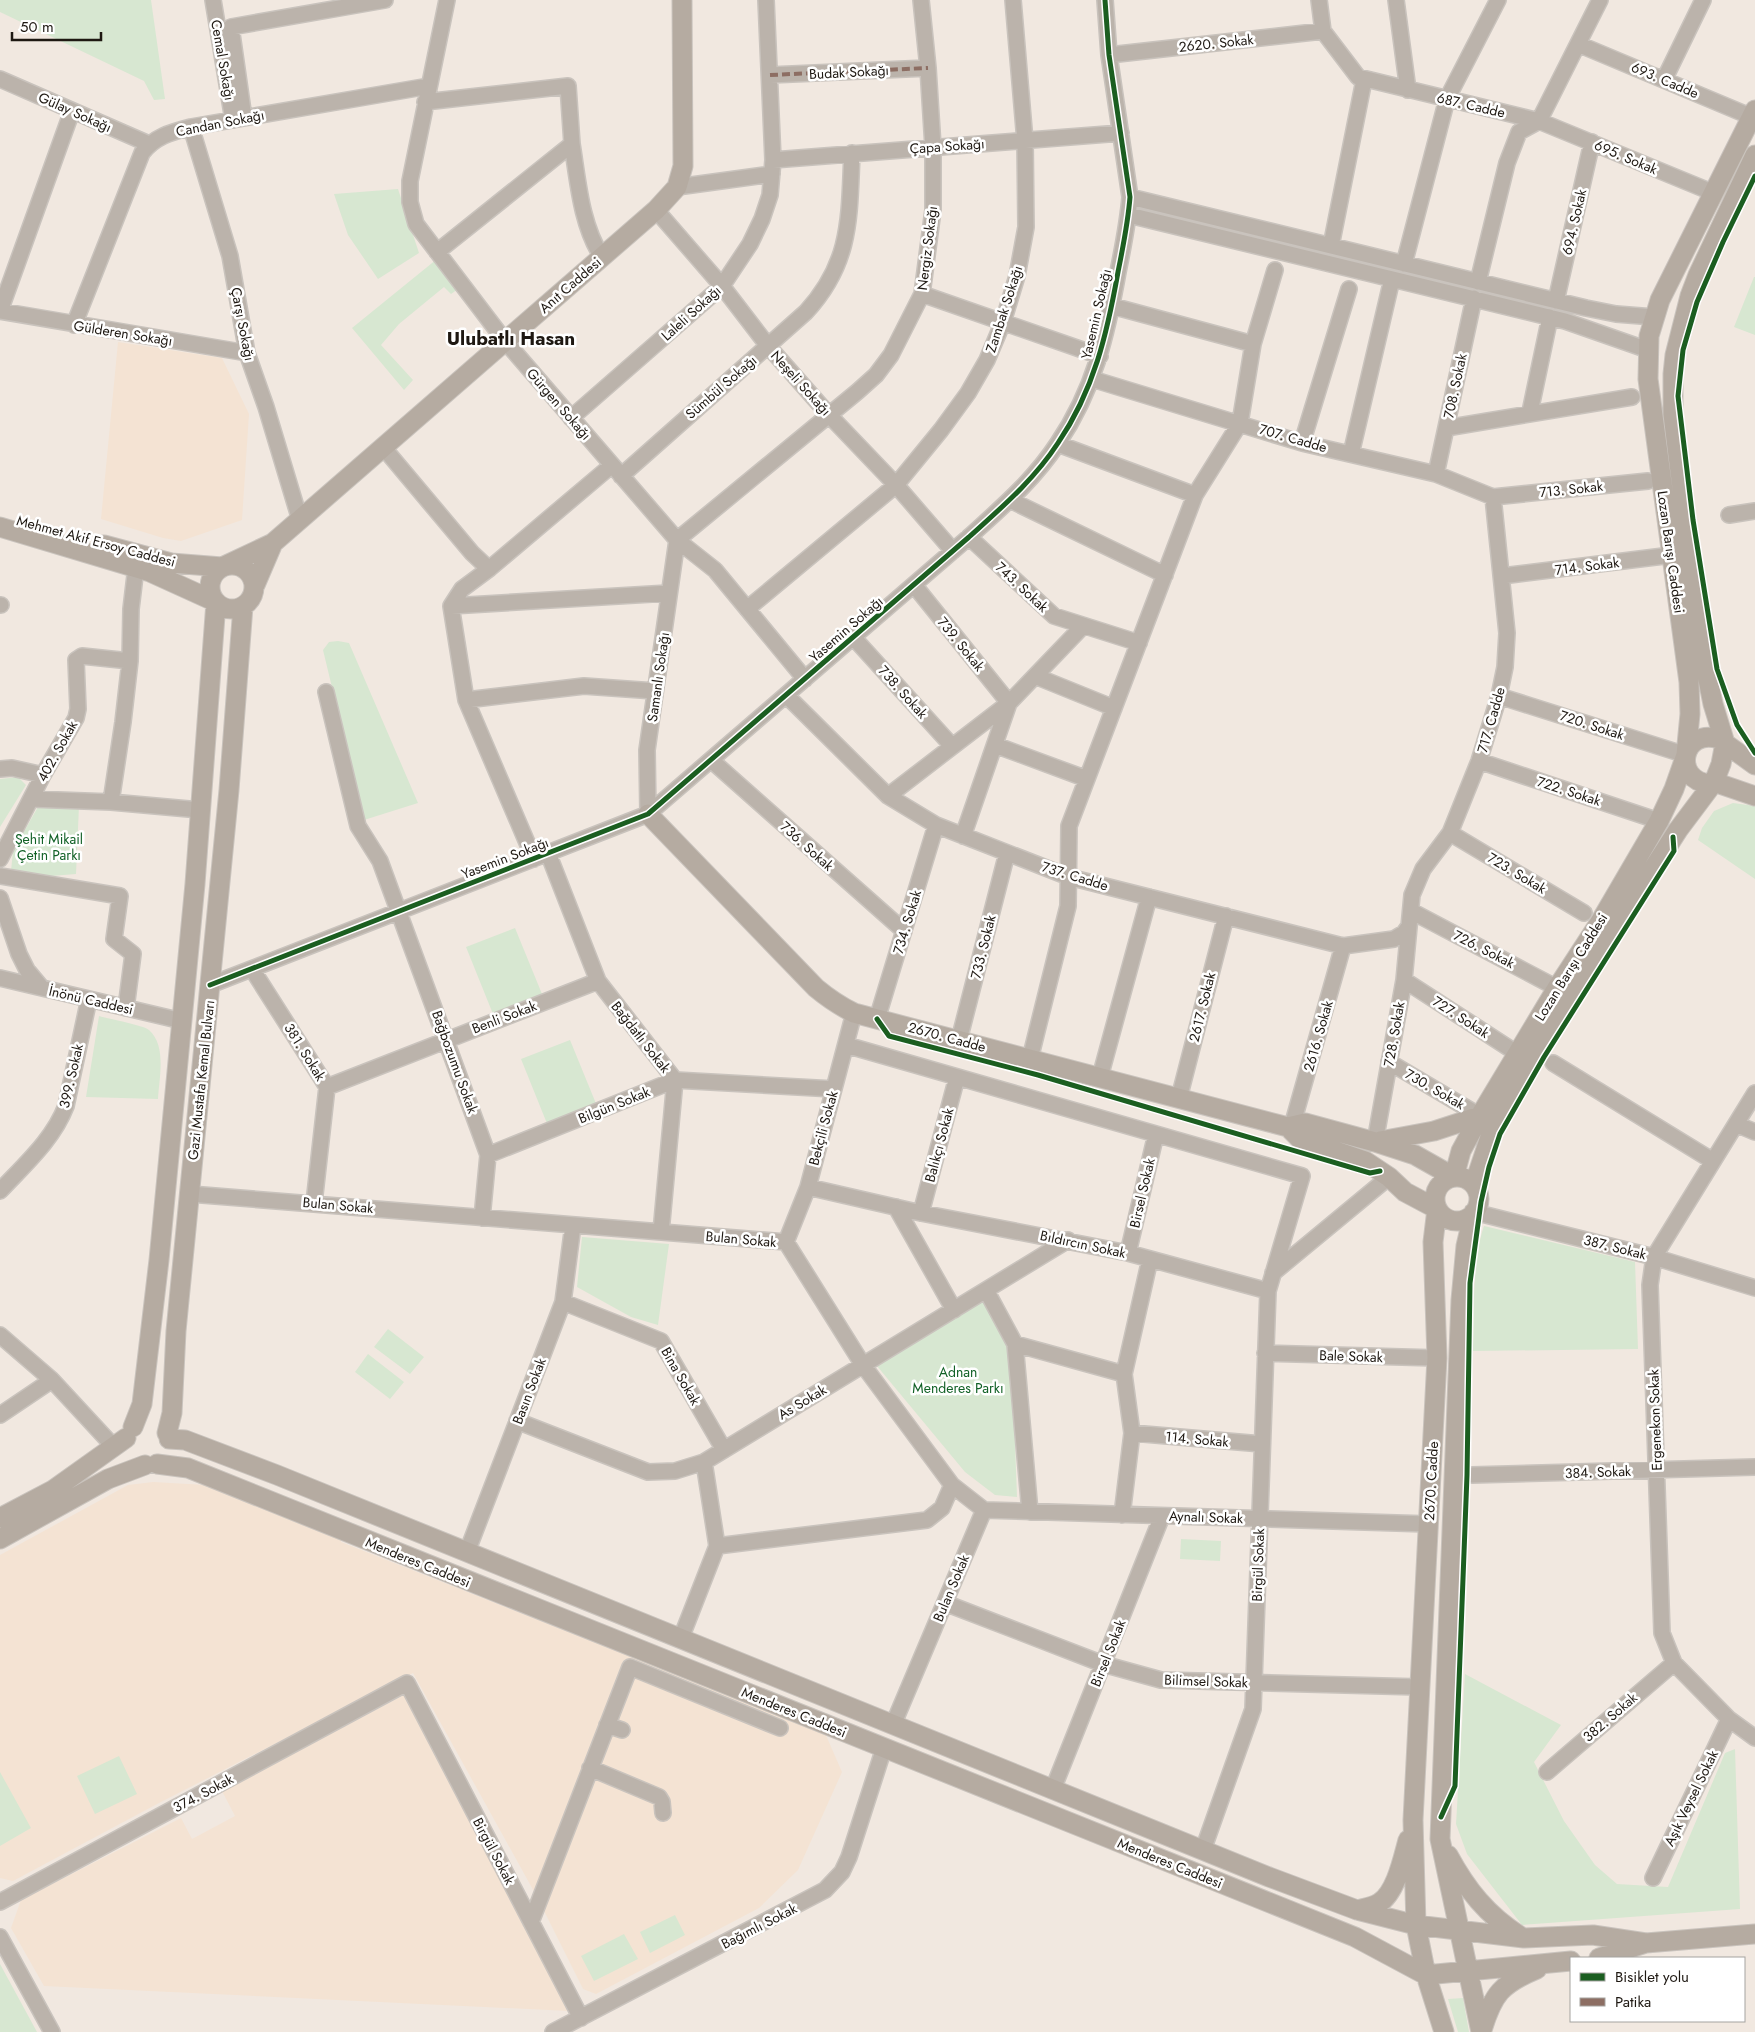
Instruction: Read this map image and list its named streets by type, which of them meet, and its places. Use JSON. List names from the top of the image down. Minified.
{"streets":{"main road":["Anıt Caddesi","Mehmet Akif Ersoy Caddesi","Lozan Barışı Caddesi","2670. Cadde","Gazi Mustafa Kemal Bulvarı","Menderes Caddesi"],"street":["2620. Sokak","Cemal Sokağı","Budak Sokağı","693. Cadde","687. Cadde","Gülay Sokağı","Candan Sokağı","Çapa Sokağı","695. Sokak","694. Sokak","Nergiz Sokağı","Zambak Sokağı","Laleli Sokağı","Yasemin Sokağı","Çarşı Sokağı","Gülderen Sokağı","Neşeli Sokağı","708. Sokak","Sümbül Sokağı","Gürgen Sokağı","707. Cadde","713. Sokak","714. Sokak","743. Sokak","739. Sokak","Samanlı Sokağı","738. Sokak","717. Cadde","720. Sokak","402. Sokak","722. Sokak","736. Sokak","723. Sokak","737. Cadde","734. Sokak","733. Sokak","726. Sokak","İnönü Caddesi","2617. Sokak","Benli Sokak","727. Sokak","728. Sokak","2616. Sokak","Bağdatlı Sokak","381. Sokak","Bağbozumu Sokak","399. Sokak","730. Sokak","Bilgün Sokak","Bekçili Sokak","Balıkçı Sokak","Birsel Sokak","Bulan Sokak","Bıldırcın Sokak","387. Sokak","Bale Sokak","Bina Sokak","Basın Sokak","As Sokak","Ergenekon Sokak","114. Sokak","384. Sokak","Aynalı Sokak","Birgül Sokak","Bilimsel Sokak","382. Sokak","374. Sokak","Aşık Veysel Sokak","Bağımlı Sokak"]},"crossings":[["2620. Sokak","Yasemin Sokağı"],["Cemal Sokağı","Candan Sokağı"],["Budak Sokağı","Nergiz Sokağı"],["Budak Sokağı","Laleli Sokağı"],["693. Cadde","Lozan Barışı Caddesi"],["687. Cadde","695. Sokak"],["Gülay Sokağı","Candan Sokağı"],["Candan Sokağı","Çarşı Sokağı"],["Candan Sokağı","Gürgen Sokağı"],["Çapa Sokağı","Nergiz Sokağı"],["Çapa Sokağı","Anıt Caddesi"],["Çapa Sokağı","Zambak Sokağı"],["Çapa Sokağı","Laleli Sokağı"],["Çapa Sokağı","Yasemin Sokağı"],["Çapa Sokağı","Sümbül Sokağı"],["695. Sokak","694. Sokak"],["695. Sokak","Lozan Barışı Caddesi"],["Nergiz Sokağı","Neşeli Sokağı"],["Nergiz Sokağı","Gürgen Sokağı"],["Nergiz Sokağı","Samanlı Sokağı"],["Anıt Caddesi","Çarşı Sokağı"],["Anıt Caddesi","Neşeli Sokağı"],["Anıt Caddesi","Gürgen Sokağı"],["Zambak Sokağı","Neşeli Sokağı"],["Zambak Sokağı","Gürgen Sokağı"],["Laleli Sokağı","Neşeli Sokağı"],["Laleli Sokağı","Gürgen Sokağı"],["Yasemin Sokağı","Neşeli Sokağı"],["Yasemin Sokağı","Gürgen Sokağı"],["Yasemin Sokağı","707. Cadde"],["Yasemin Sokağı","743. Sokak"],["Yasemin Sokağı","739. Sokak"],["Yasemin Sokağı","Samanlı Sokağı"],["Yasemin Sokağı","738. Sokak"],["Yasemin Sokağı","736. Sokak"],["Yasemin Sokağı","737. Cadde"],["Yasemin Sokağı","Bağdatlı Sokak"],["Yasemin Sokağı","2670. Cadde"],["Yasemin Sokağı","381. Sokak"],["Yasemin Sokağı","Bağbozumu Sokak"],["Yasemin Sokağı","Gazi Mustafa Kemal Bulvarı"],["Çarşı Sokağı","Gülderen Sokağı"],["Neşeli Sokağı","Sümbül Sokağı"],["708. Sokak","707. Cadde"],["Sümbül Sokağı","Gürgen Sokağı"],["Sümbül Sokağı","Bağdatlı Sokak"],["Gürgen Sokağı","Samanlı Sokağı"],["707. Cadde","713. Sokak"],["707. Cadde","717. Cadde"],["713. Sokak","717. Cadde"],["Mehmet Akif Ersoy Caddesi","Gazi Mustafa Kemal Bulvarı"],["Lozan Barışı Caddesi","714. Sokak"],["Lozan Barışı Caddesi","720. Sokak"],["Lozan Barışı Caddesi","722. Sokak"],["Lozan Barışı Caddesi","726. Sokak"],["Lozan Barışı Caddesi","727. Sokak"],["Lozan Barışı Caddesi","2670. Cadde"],["Lozan Barışı Caddesi","730. Sokak"],["Lozan Barışı Caddesi","387. Sokak"],["714. Sokak","717. Cadde"],["Samanlı Sokağı","2670. Cadde"],["717. Cadde","720. Sokak"],["717. Cadde","722. Sokak"],["717. Cadde","723. Sokak"],["717. Cadde","737. Cadde"],["717. Cadde","726. Sokak"],["717. Cadde","728. Sokak"],["736. Sokak","734. Sokak"],["737. Cadde","734. Sokak"],["737. Cadde","733. Sokak"],["737. Cadde","726. Sokak"],["737. Cadde","2617. Sokak"],["737. Cadde","728. Sokak"],["737. Cadde","2616. Sokak"],["734. Sokak","2670. Cadde"],["733. Sokak","2670. Cadde"],["726. Sokak","728. Sokak"],["İnönü Caddesi","399. Sokak"],["İnönü Caddesi","Gazi Mustafa Kemal Bulvarı"],["2617. Sokak","2670. Cadde"],["Benli Sokak","Bağdatlı Sokak"],["Benli Sokak","381. Sokak"],["Benli Sokak","Bağbozumu Sokak"],["727. Sokak","728. Sokak"],["728. Sokak","2670. Cadde"],["728. Sokak","730. Sokak"],["2616. Sokak","2670. Cadde"],["Bağdatlı Sokak","Bilgün Sokak"],["Bağdatlı Sokak","Bulan Sokak"],["2670. Cadde","Bekçili Sokak"],["2670. Cadde","387. Sokak"],["2670. Cadde","Bale Sokak"],["2670. Cadde","Aynalı Sokak"],["2670. Cadde","Menderes Caddesi"],["2670. Cadde","Bilimsel Sokak"],["381. Sokak","Bulan Sokak"],["Bağbozumu Sokak","Bilgün Sokak"],["Bağbozumu Sokak","Bulan Sokak"],["Gazi Mustafa Kemal Bulvarı","Bulan Sokak"],["Gazi Mustafa Kemal Bulvarı","Menderes Caddesi"],["Bilgün Sokak","Bekçili Sokak"],["Bekçili Sokak","Bulan Sokak"],["Bekçili Sokak","Bıldırcın Sokak"],["Balıkçı Sokak","Bıldırcın Sokak"],["Birsel Sokak","Bıldırcın Sokak"],["Birsel Sokak","Aynalı Sokak"],["Birsel Sokak","Menderes Caddesi"],["Birsel Sokak","Birgül Sokak"],["Birsel Sokak","Bilimsel Sokak"],["Bulan Sokak","Basın Sokak"],["Bulan Sokak","As Sokak"],["Bulan Sokak","Aynalı Sokak"],["Bulan Sokak","Menderes Caddesi"],["Bulan Sokak","Bilimsel Sokak"],["Bıldırcın Sokak","As Sokak"],["Bıldırcın Sokak","Birgül Sokak"],["387. Sokak","Ergenekon Sokak"],["Bale Sokak","Birgül Sokak"],["Bina Sokak","Basın Sokak"],["Bina Sokak","As Sokak"],["Basın Sokak","As Sokak"],["Basın Sokak","Menderes Caddesi"],["Ergenekon Sokak","384. Sokak"],["Ergenekon Sokak","382. Sokak"],["Ergenekon Sokak","Aşık Veysel Sokak"],["114. Sokak","Birgül Sokak"],["Aynalı Sokak","Birgül Sokak"],["Menderes Caddesi","Birgül Sokak"],["Menderes Caddesi","Bağımlı Sokak"],["Birgül Sokak","Bilimsel Sokak"],["Birgül Sokak","374. Sokak"],["Birgül Sokak","Bağımlı Sokak"]],"districts":["Ulubatlı Hasan"],"parks":["Şehit Mikail Çetin Parkı","Adnan Menderes Parkı"],"legend":["Bisiklet yolu","Patika"],"scale_bar":"50 m"}
